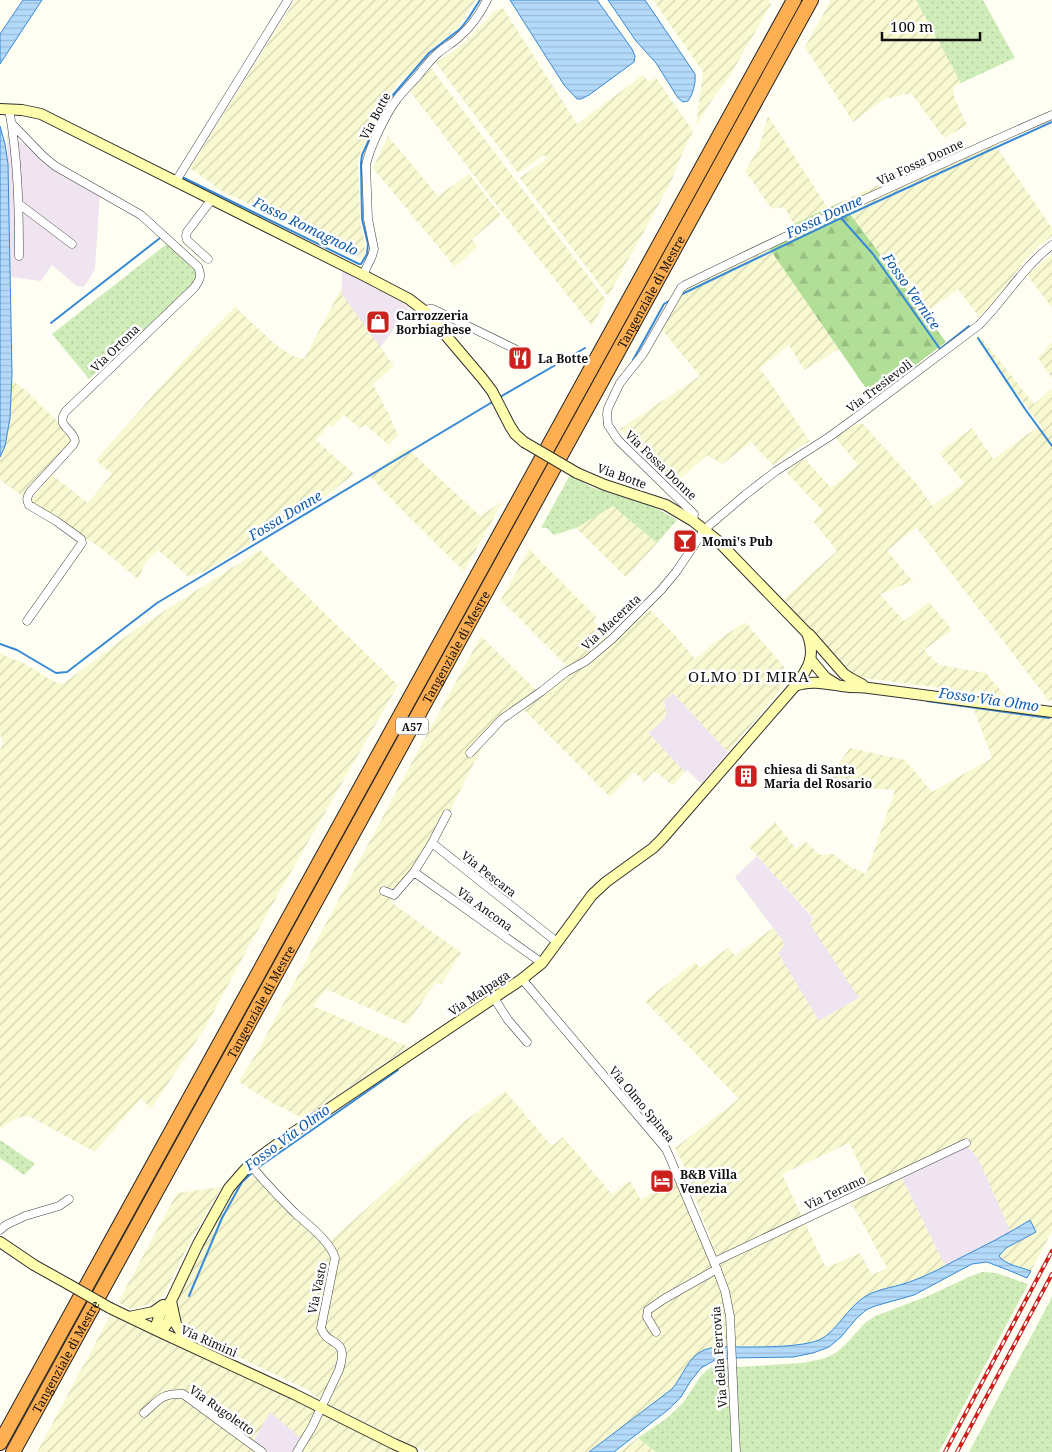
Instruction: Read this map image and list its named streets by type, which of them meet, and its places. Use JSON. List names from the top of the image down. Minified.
{"streets":{"highway":["Tangenziale di Mestre","A57"],"street":["Via Botte","Via Fossa Donne","Via Ortona","Via Tresievoli","Via Macerata","Via Pescara","Via Ancona","Via Malpaga","Via Olmo Spinea","Via Teramo","Via Vasto","Via Rimini","Via della Ferrovia","Via Rugoletto"]},"crossings":[["Via Botte","Via Fossa Donne"],["Via Botte","Via Tresievoli"],["Via Botte","Via Macerata"],["Via Tresievoli","Via Macerata"],["Via Pescara","Via Malpaga"],["Via Ancona","Via Malpaga"],["Via Malpaga","Via Olmo Spinea"],["Via Malpaga","Via Vasto"],["Via Malpaga","Via Rimini"],["Via Olmo Spinea","Via Teramo"],["Via Olmo Spinea","Via della Ferrovia"],["Via Teramo","Via della Ferrovia"],["Via Vasto","Via Rimini"]],"districts":["OLMO DI MIRA"],"water":["Fossa Donne","Fosso Romagnolo","Fosso Vernice","Fosso Via Olmo"],"places":{"shop":["Carrozzeria Borbiaghese"],"restaurant":["La Botte"],"bar":["Momi's Pub"],"building":["chiesa di Santa Maria del Rosario"],"hotel":["B&B Villa Venezia"]},"scale_bar":"100 m"}
